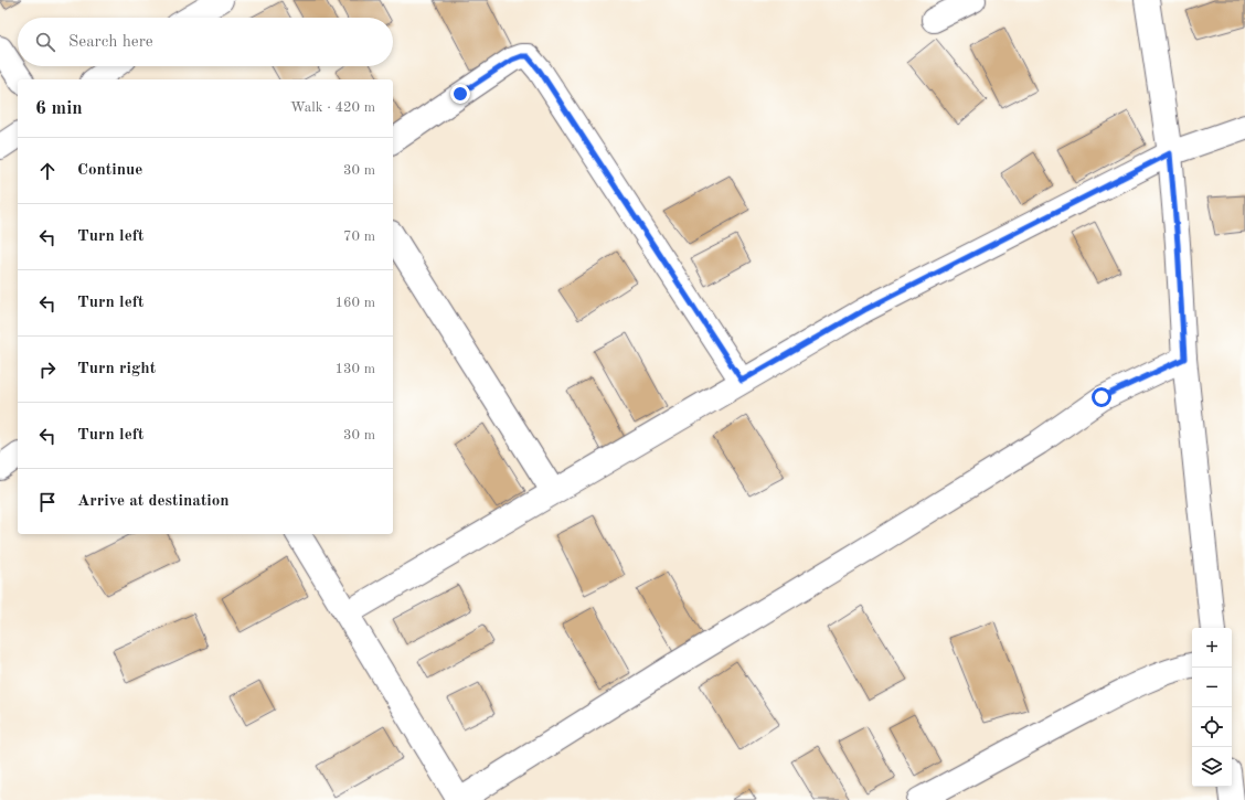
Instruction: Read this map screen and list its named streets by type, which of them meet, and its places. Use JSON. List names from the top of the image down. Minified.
{"page":{"search":"Search here","heading":["6 min","Walk · 420 m"],"list":[["Continue","30 m"],["Turn left","70 m"],["Turn left","160 m"],["Turn right","130 m"],["Turn left","30 m"],"Arrive at destination"],"map_buttons":["+","−"]}}
